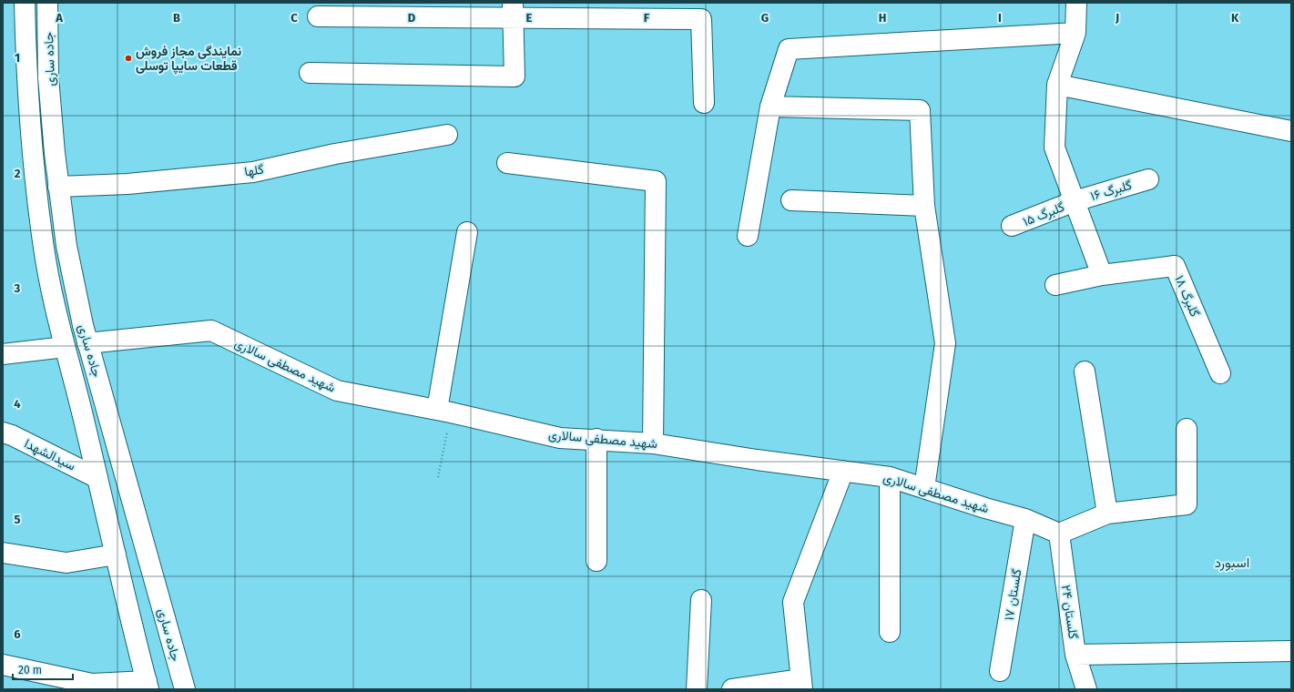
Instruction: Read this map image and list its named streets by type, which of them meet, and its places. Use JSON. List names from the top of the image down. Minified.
{"streets":{"main road":["جاده ساری","گلها","گلبرگ ۱۶","گلبرگ ۱۵","گلبرگ ۱۸","شهید مصطفی سالاری","سیدالشهدا","گلستان ۱۷","گلستان ۲۴"]},"crossings":[["جاده ساری","گلها"],["جاده ساری","شهید مصطفی سالاری"],["جاده ساری","سیدالشهدا"],["گلبرگ ۱۶","گلبرگ ۱۵"],["شهید مصطفی سالاری","گلستان ۱۷"],["شهید مصطفی سالاری","گلستان ۲۴"]],"districts":["اسبورد"],"places":["نمایندگی مجاز فروش قطعات سایپا توسلی"],"scale_bar":"20 m","grid":{"columns":["A","B","C","D","E","F","G","H","I","J","K"],"rows":["1","2","3","4","5","6"]}}
